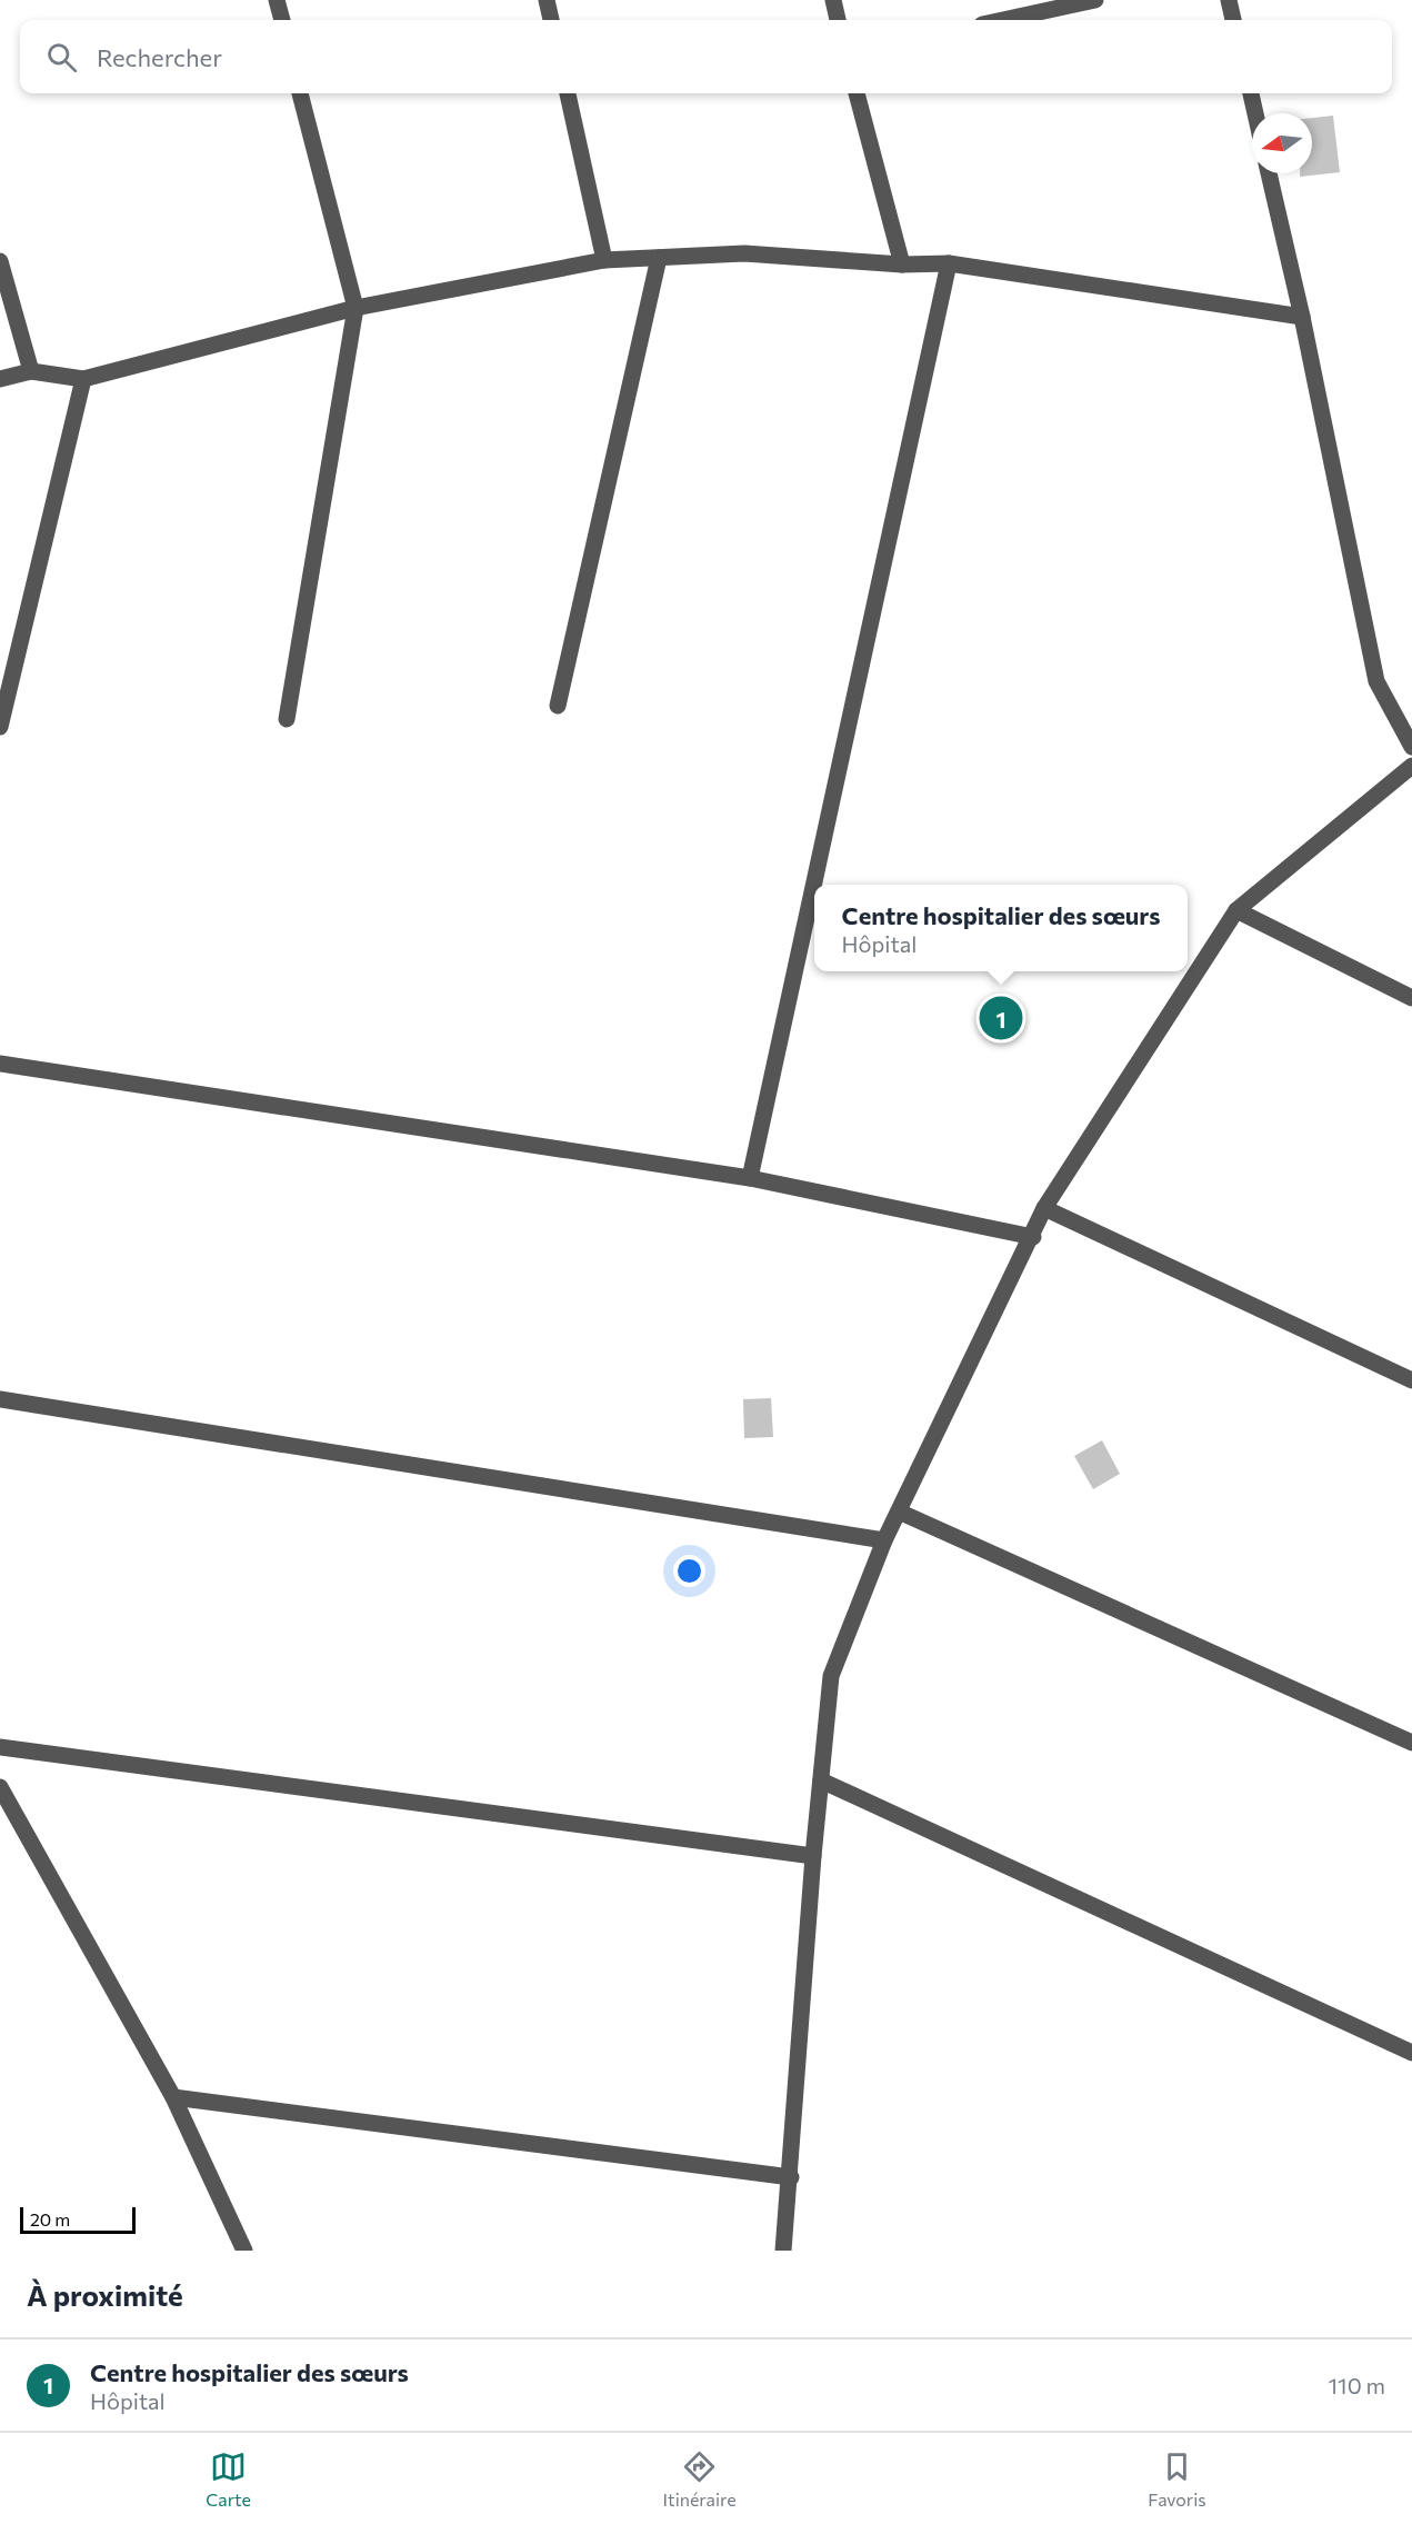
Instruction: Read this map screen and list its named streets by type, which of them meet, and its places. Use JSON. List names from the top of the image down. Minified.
{"scale_bar":"20 m","north":"left","page":{"search":"Rechercher","popup":["Centre hospitalier des sœurs","Hôpital"],"pins":"1","scale":"20 m","heading":"À proximité","list":[{"mark":"1","name":"Centre hospitalier des sœurs","note":"Hôpital","value":"110 m"}],"nav":["Carte","Itinéraire","Favoris"]}}
